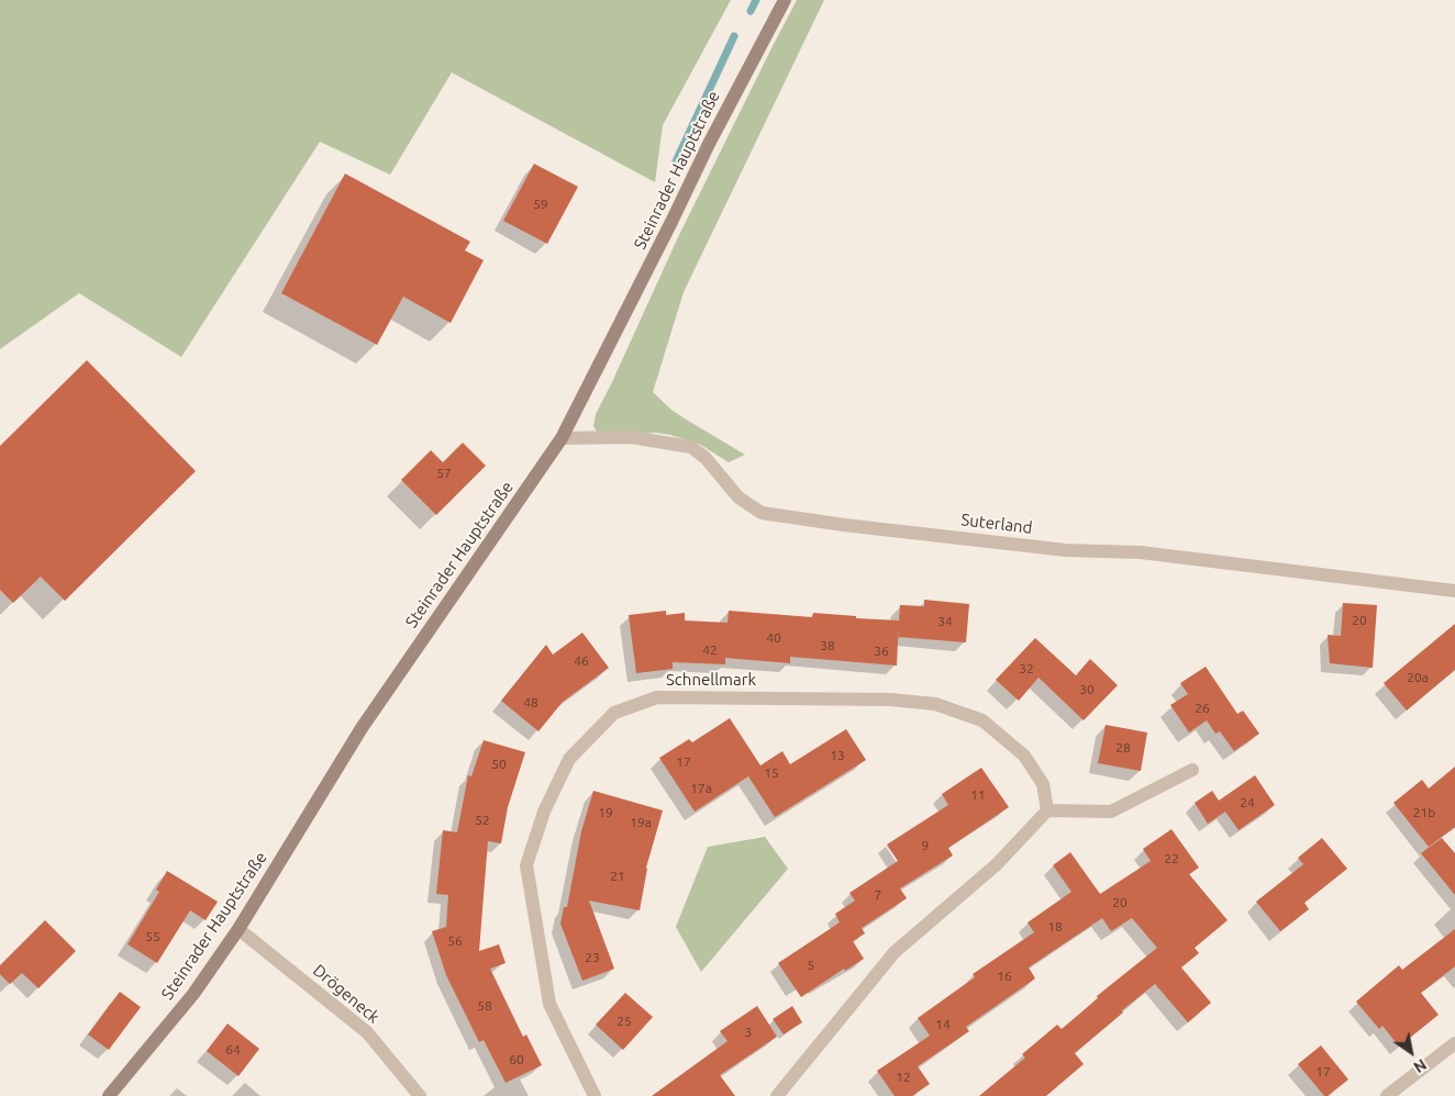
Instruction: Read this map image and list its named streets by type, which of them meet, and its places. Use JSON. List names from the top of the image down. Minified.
{"streets":{"main road":["Steinrader Hauptstraße"],"street":["Suterland","Schnellmark","Drögeneck"]},"crossings":[["Steinrader Hauptstraße","Suterland"],["Steinrader Hauptstraße","Drögeneck"]],"house_numbers":["59","57","20","34","40","38","42","36","46","32","20a","30","48","26","28","13","17","50","15","17a","11","24","19","21b","52","19a","9","22","21","7","20","18","55","56","23","5","16","58","25","14","3","64","60","17","12"],"north":"bottom right"}
